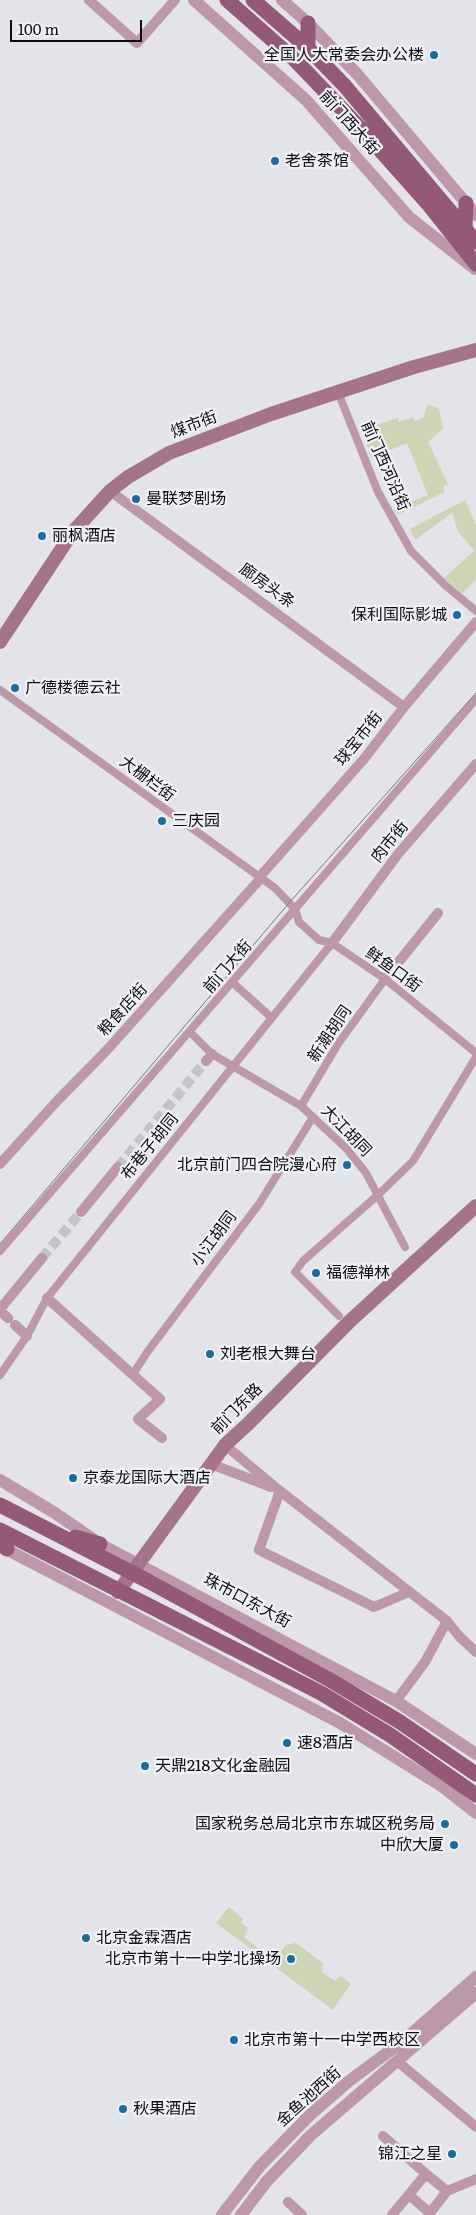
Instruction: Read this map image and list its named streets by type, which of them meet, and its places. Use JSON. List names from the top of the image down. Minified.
{"streets":{"main road":["前门西大街","煤市街","前门东路","珠市口东大街"],"street":["前门西河沿街","廊房头条","球宝市街","大栅栏街","肉市街","前门大街","鲜鱼口街","粮食店街","新潮胡同","大江胡同","布巷子胡同","小江胡同","金鱼池西街"]},"crossings":[["煤市街","前门西河沿街"],["煤市街","廊房头条"],["廊房头条","球宝市街"],["球宝市街","大栅栏街"],["球宝市街","粮食店街"],["大栅栏街","前门大街"],["大栅栏街","鲜鱼口街"],["大栅栏街","粮食店街"],["肉市街","鲜鱼口街"],["肉市街","布巷子胡同"],["前门大街","鲜鱼口街"],["前门大街","大江胡同"],["鲜鱼口街","新潮胡同"],["鲜鱼口街","布巷子胡同"],["新潮胡同","大江胡同"],["大江胡同","布巷子胡同"],["大江胡同","小江胡同"],["前门东路","珠市口东大街"]],"places":["全国人大常委会办公楼","老舍茶馆","曼联梦剧场","丽枫酒店","保利国际影城","广德楼德云社","三庆园","北京前门四合院漫心府","福德禅林","刘老根大舞台","京泰龙国际大酒店","速8酒店","天鼎218文化金融园","国家税务总局北京市东城区税务局","中欣大厦","北京金霖酒店","北京市第十一中学北操场","北京市第十一中学西校区","秋果酒店","锦江之星"],"scale_bar":"100 m"}
